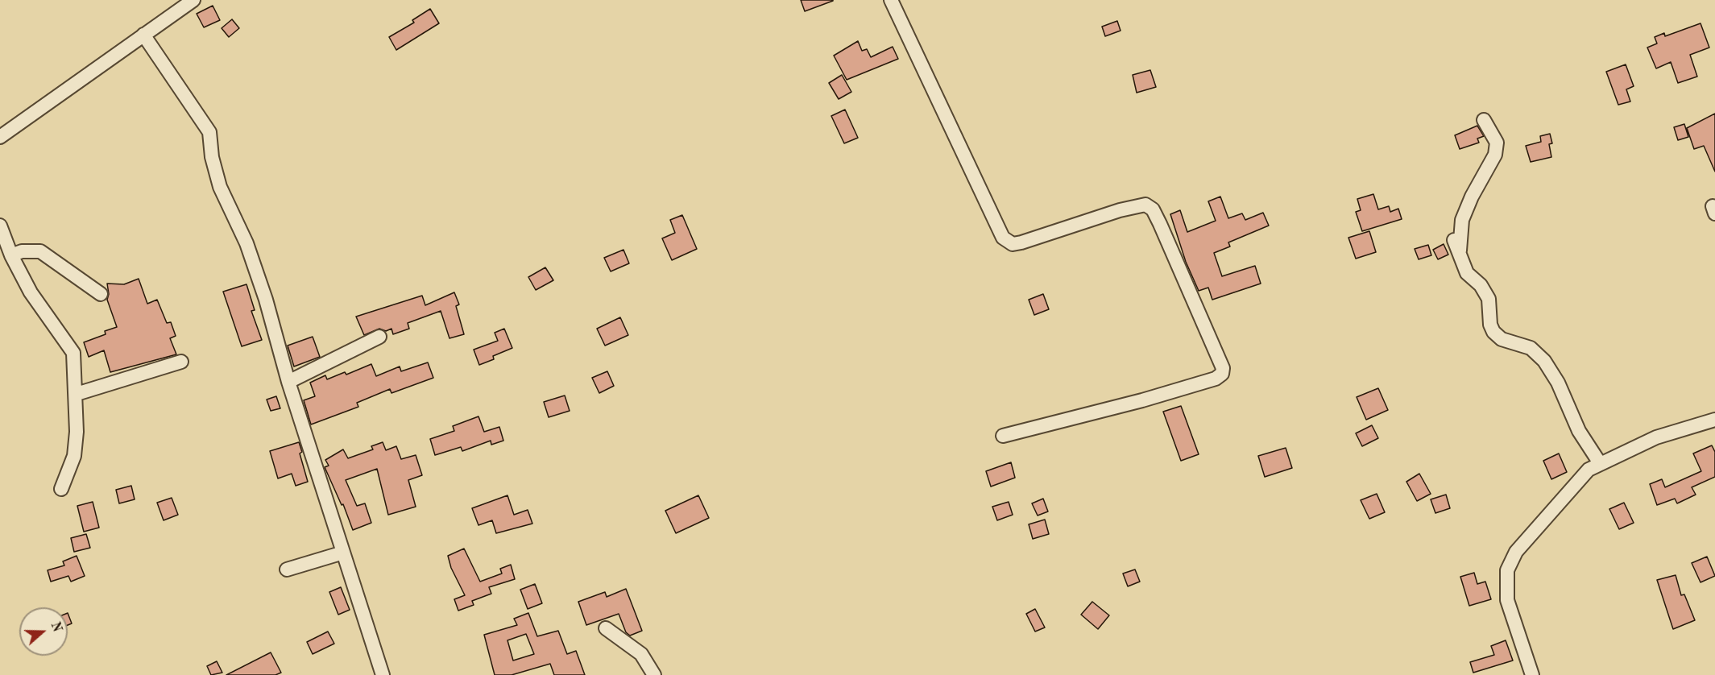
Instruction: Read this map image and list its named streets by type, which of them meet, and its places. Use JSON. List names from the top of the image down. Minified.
{"north":"right"}
